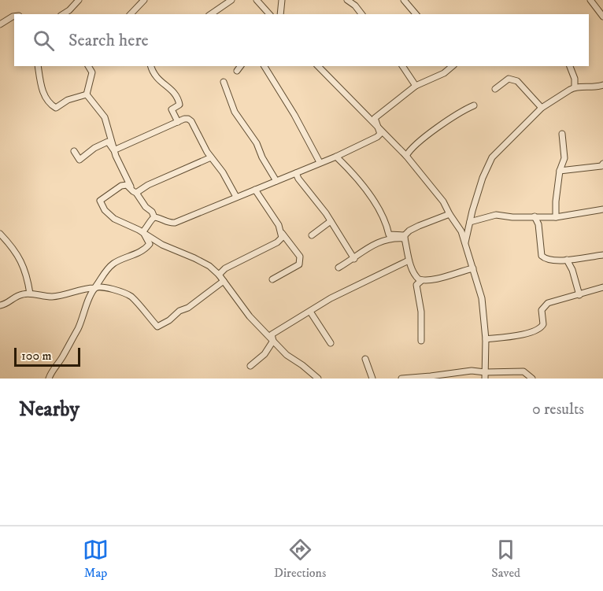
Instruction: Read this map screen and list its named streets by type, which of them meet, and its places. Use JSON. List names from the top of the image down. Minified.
{"scale_bar":"100 m","page":{"search":"Search here","scale":"100 m","heading":["Nearby","0 results"],"nav":["Map","Directions","Saved"]}}
